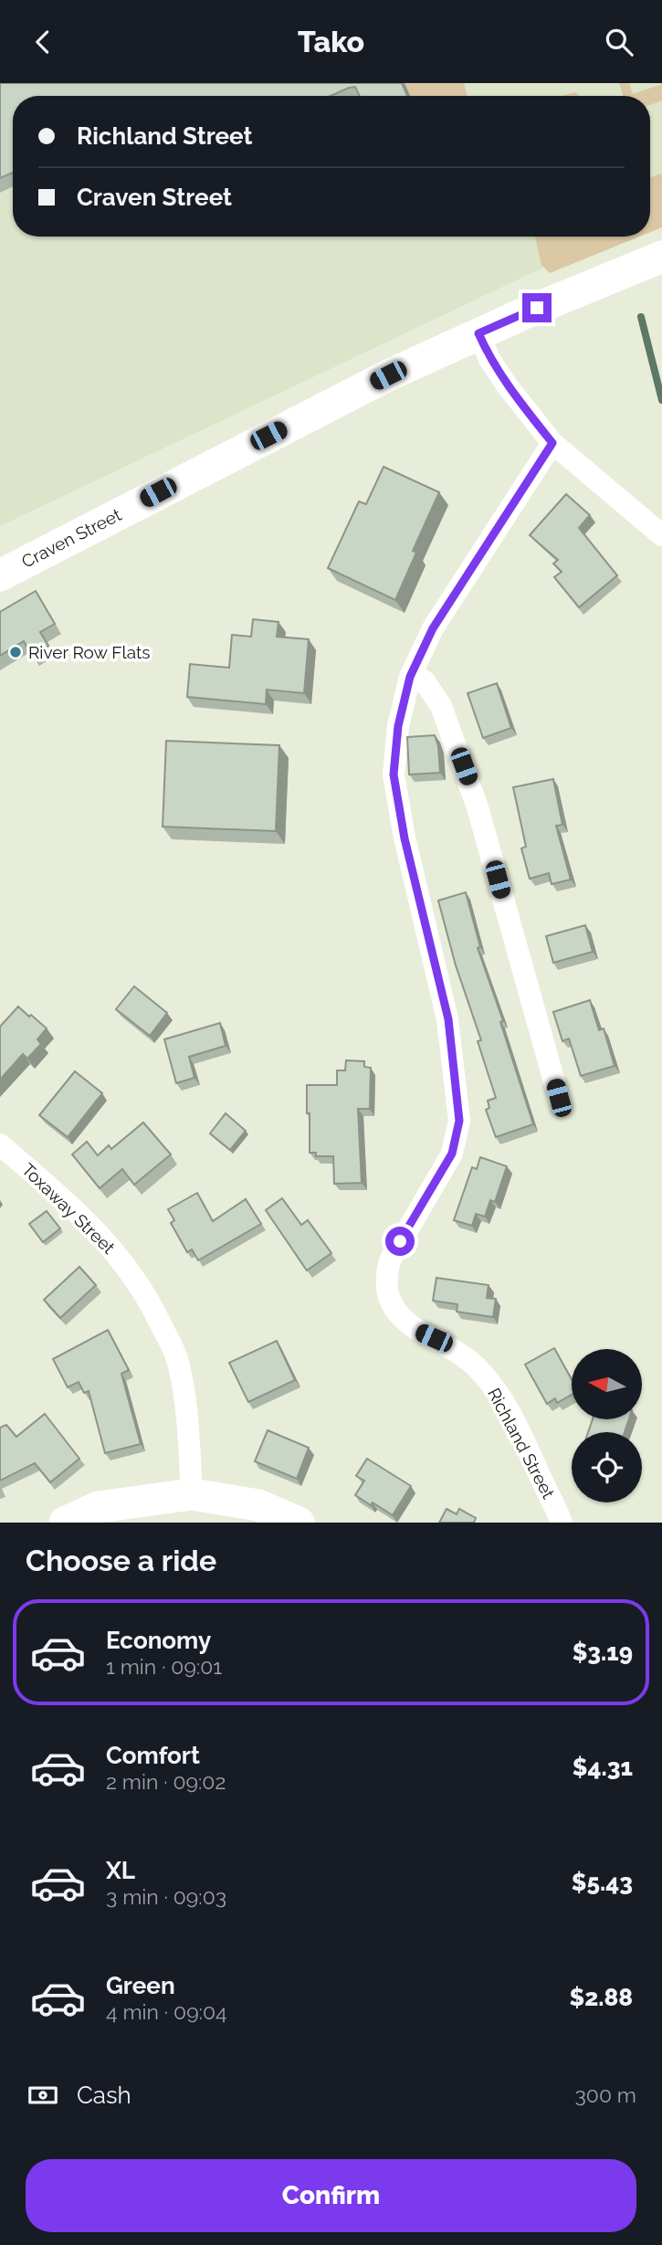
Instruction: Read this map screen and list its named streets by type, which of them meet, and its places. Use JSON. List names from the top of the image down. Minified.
{"streets":{"street":["Craven Street","Toxaway Street","Richland Street"]},"places":["River Row Flats"],"north":"left","page":{"header":"Tako","banner":["Richland Street","Craven Street"],"heading":"Choose a ride","list":[{"name":"Economy","note":"1 min · 09:01","value":"$3.19"},{"name":"Comfort","note":"2 min · 09:02","value":"$4.31"},{"name":"XL","note":"3 min · 09:03","value":"$5.43"},{"name":"Green","note":"4 min · 09:04","value":"$2.88"}],"pay":["Cash","300 m"],"buttons":"Confirm"}}
